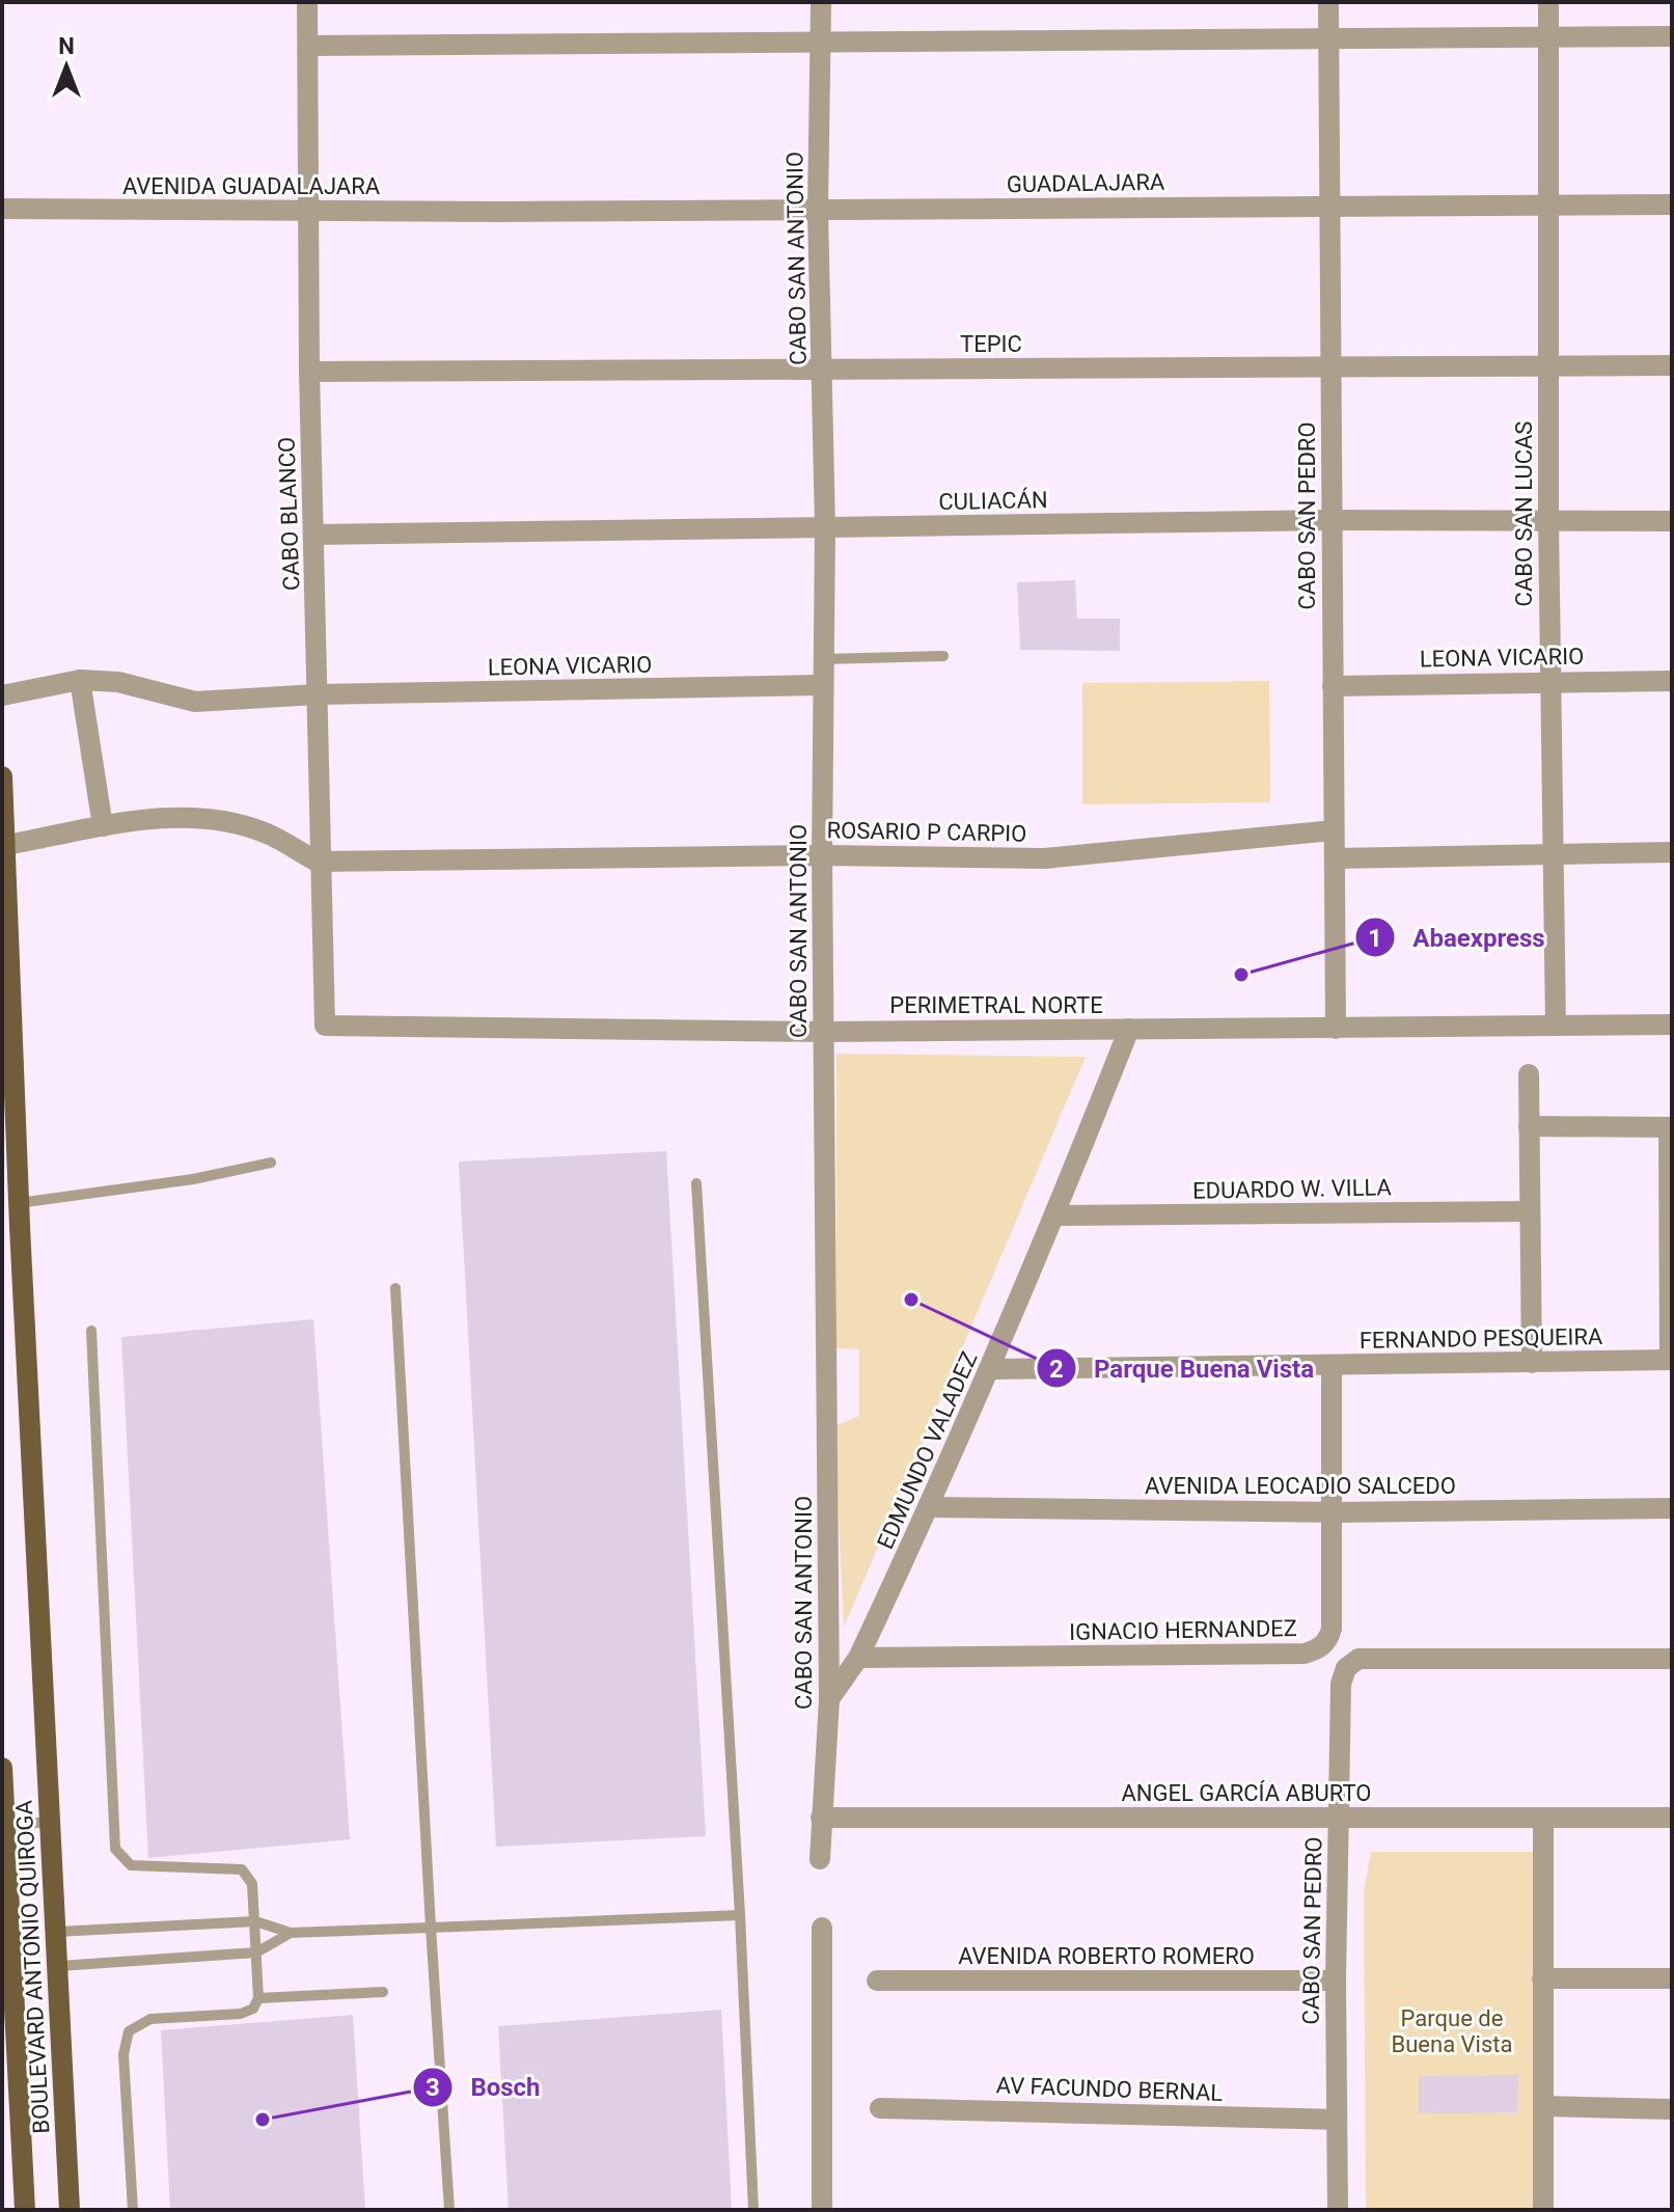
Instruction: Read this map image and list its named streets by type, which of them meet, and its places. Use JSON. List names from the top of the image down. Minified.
{"streets":{"main road":["BOULEVARD ANTONIO QUIROGA"],"street":["GUADALAJARA","AVENIDA GUADALAJARA","CABO SAN ANTONIO","TEPIC","CULIACÁN","CABO BLANCO","CABO SAN LUCAS","CABO SAN PEDRO","LEONA VICARIO","ROSARIO P CARPIO","PERIMETRAL NORTE","EDUARDO W. VILLA","FERNANDO PESQUEIRA","EDMUNDO VALADEZ","AVENIDA LEOCADIO SALCEDO","IGNACIO HERNANDEZ","ANGEL GARCÍA ABURTO","AVENIDA ROBERTO ROMERO","AV FACUNDO BERNAL"]},"crossings":[["GUADALAJARA","AVENIDA GUADALAJARA"],["GUADALAJARA","CABO SAN ANTONIO"],["GUADALAJARA","CABO SAN LUCAS"],["GUADALAJARA","CABO SAN PEDRO"],["AVENIDA GUADALAJARA","CABO BLANCO"],["CABO SAN ANTONIO","TEPIC"],["CABO SAN ANTONIO","CULIACÁN"],["CABO SAN ANTONIO","LEONA VICARIO"],["CABO SAN ANTONIO","ROSARIO P CARPIO"],["CABO SAN ANTONIO","PERIMETRAL NORTE"],["CABO SAN ANTONIO","EDMUNDO VALADEZ"],["CABO SAN ANTONIO","ANGEL GARCÍA ABURTO"],["TEPIC","CABO BLANCO"],["TEPIC","CABO SAN LUCAS"],["TEPIC","CABO SAN PEDRO"],["CULIACÁN","CABO BLANCO"],["CULIACÁN","CABO SAN LUCAS"],["CULIACÁN","CABO SAN PEDRO"],["CABO BLANCO","LEONA VICARIO"],["CABO BLANCO","ROSARIO P CARPIO"],["CABO BLANCO","PERIMETRAL NORTE"],["CABO SAN LUCAS","LEONA VICARIO"],["CABO SAN LUCAS","PERIMETRAL NORTE"],["CABO SAN PEDRO","LEONA VICARIO"],["CABO SAN PEDRO","ROSARIO P CARPIO"],["CABO SAN PEDRO","PERIMETRAL NORTE"],["CABO SAN PEDRO","ANGEL GARCÍA ABURTO"],["CABO SAN PEDRO","AVENIDA ROBERTO ROMERO"],["CABO SAN PEDRO","AV FACUNDO BERNAL"],["PERIMETRAL NORTE","EDMUNDO VALADEZ"],["EDUARDO W. VILLA","EDMUNDO VALADEZ"],["FERNANDO PESQUEIRA","EDMUNDO VALADEZ"],["FERNANDO PESQUEIRA","IGNACIO HERNANDEZ"],["EDMUNDO VALADEZ","AVENIDA LEOCADIO SALCEDO"],["EDMUNDO VALADEZ","IGNACIO HERNANDEZ"],["AVENIDA LEOCADIO SALCEDO","IGNACIO HERNANDEZ"]],"parks":["Parque de Buena Vista"],"places":["Abaexpress","Parque Buena Vista","Bosch"],"north":"top"}
